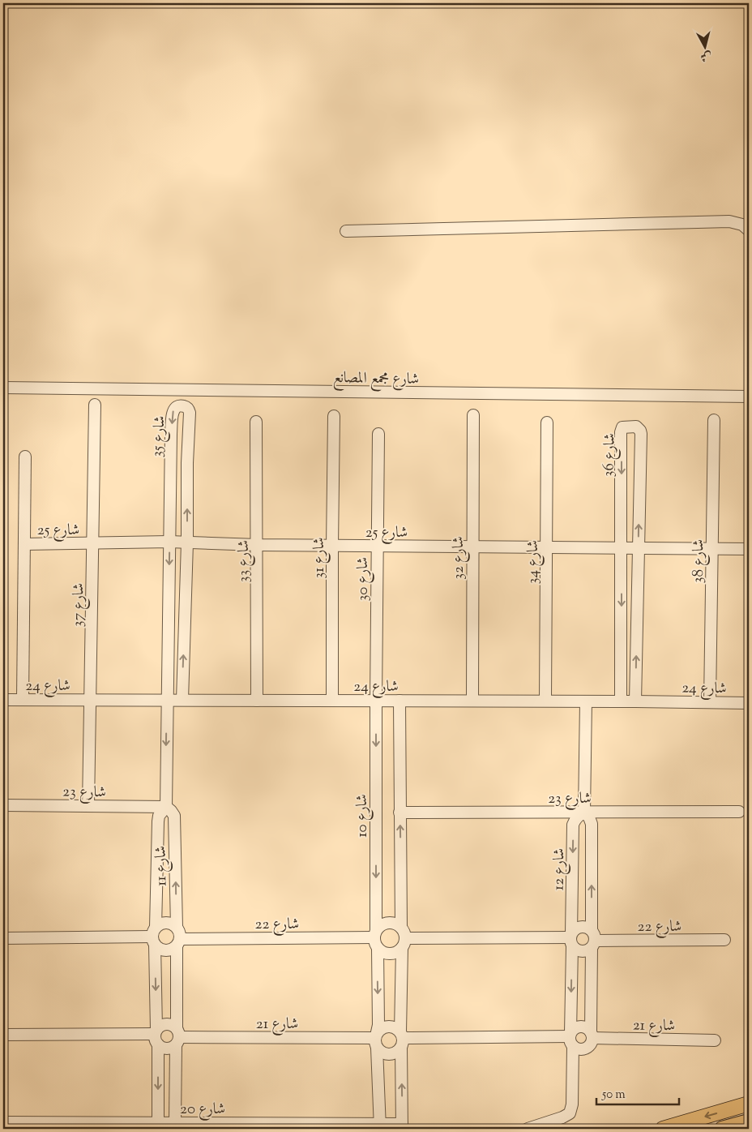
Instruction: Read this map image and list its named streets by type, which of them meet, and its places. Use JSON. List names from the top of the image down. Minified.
{"streets":{"street":["شارع مجمع المصانع","شارع 35","شارع 36","شارع 25","شارع 31","شارع 32","شارع 33","شارع 38","شارع 34","شارع 30","شارع 37","شارع 24","شارع 23","شارع 10","شارع 11","شارع 12","شارع 22","شارع 21","شارع 20"]},"crossings":[["شارع 35","شارع 25"],["شارع 35","شارع 24"],["شارع 35","شارع 11"],["شارع 36","شارع 25"],["شارع 36","شارع 24"],["شارع 25","شارع 31"],["شارع 25","شارع 32"],["شارع 25","شارع 33"],["شارع 25","شارع 38"],["شارع 25","شارع 34"],["شارع 25","شارع 30"],["شارع 25","شارع 37"],["شارع 31","شارع 24"],["شارع 32","شارع 24"],["شارع 33","شارع 24"],["شارع 38","شارع 24"],["شارع 34","شارع 24"],["شارع 30","شارع 24"],["شارع 30","شارع 10"],["شارع 37","شارع 24"],["شارع 37","شارع 23"],["شارع 24","شارع 10"],["شارع 24","شارع 11"],["شارع 23","شارع 11"],["شارع 23","شارع 12"],["شارع 10","شارع 22"],["شارع 10","شارع 21"],["شارع 10","شارع 20"],["شارع 11","شارع 22"],["شارع 11","شارع 21"],["شارع 11","شارع 20"],["شارع 12","شارع 22"],["شارع 12","شارع 21"]],"scale_bar":"50 m","north":"bottom"}
